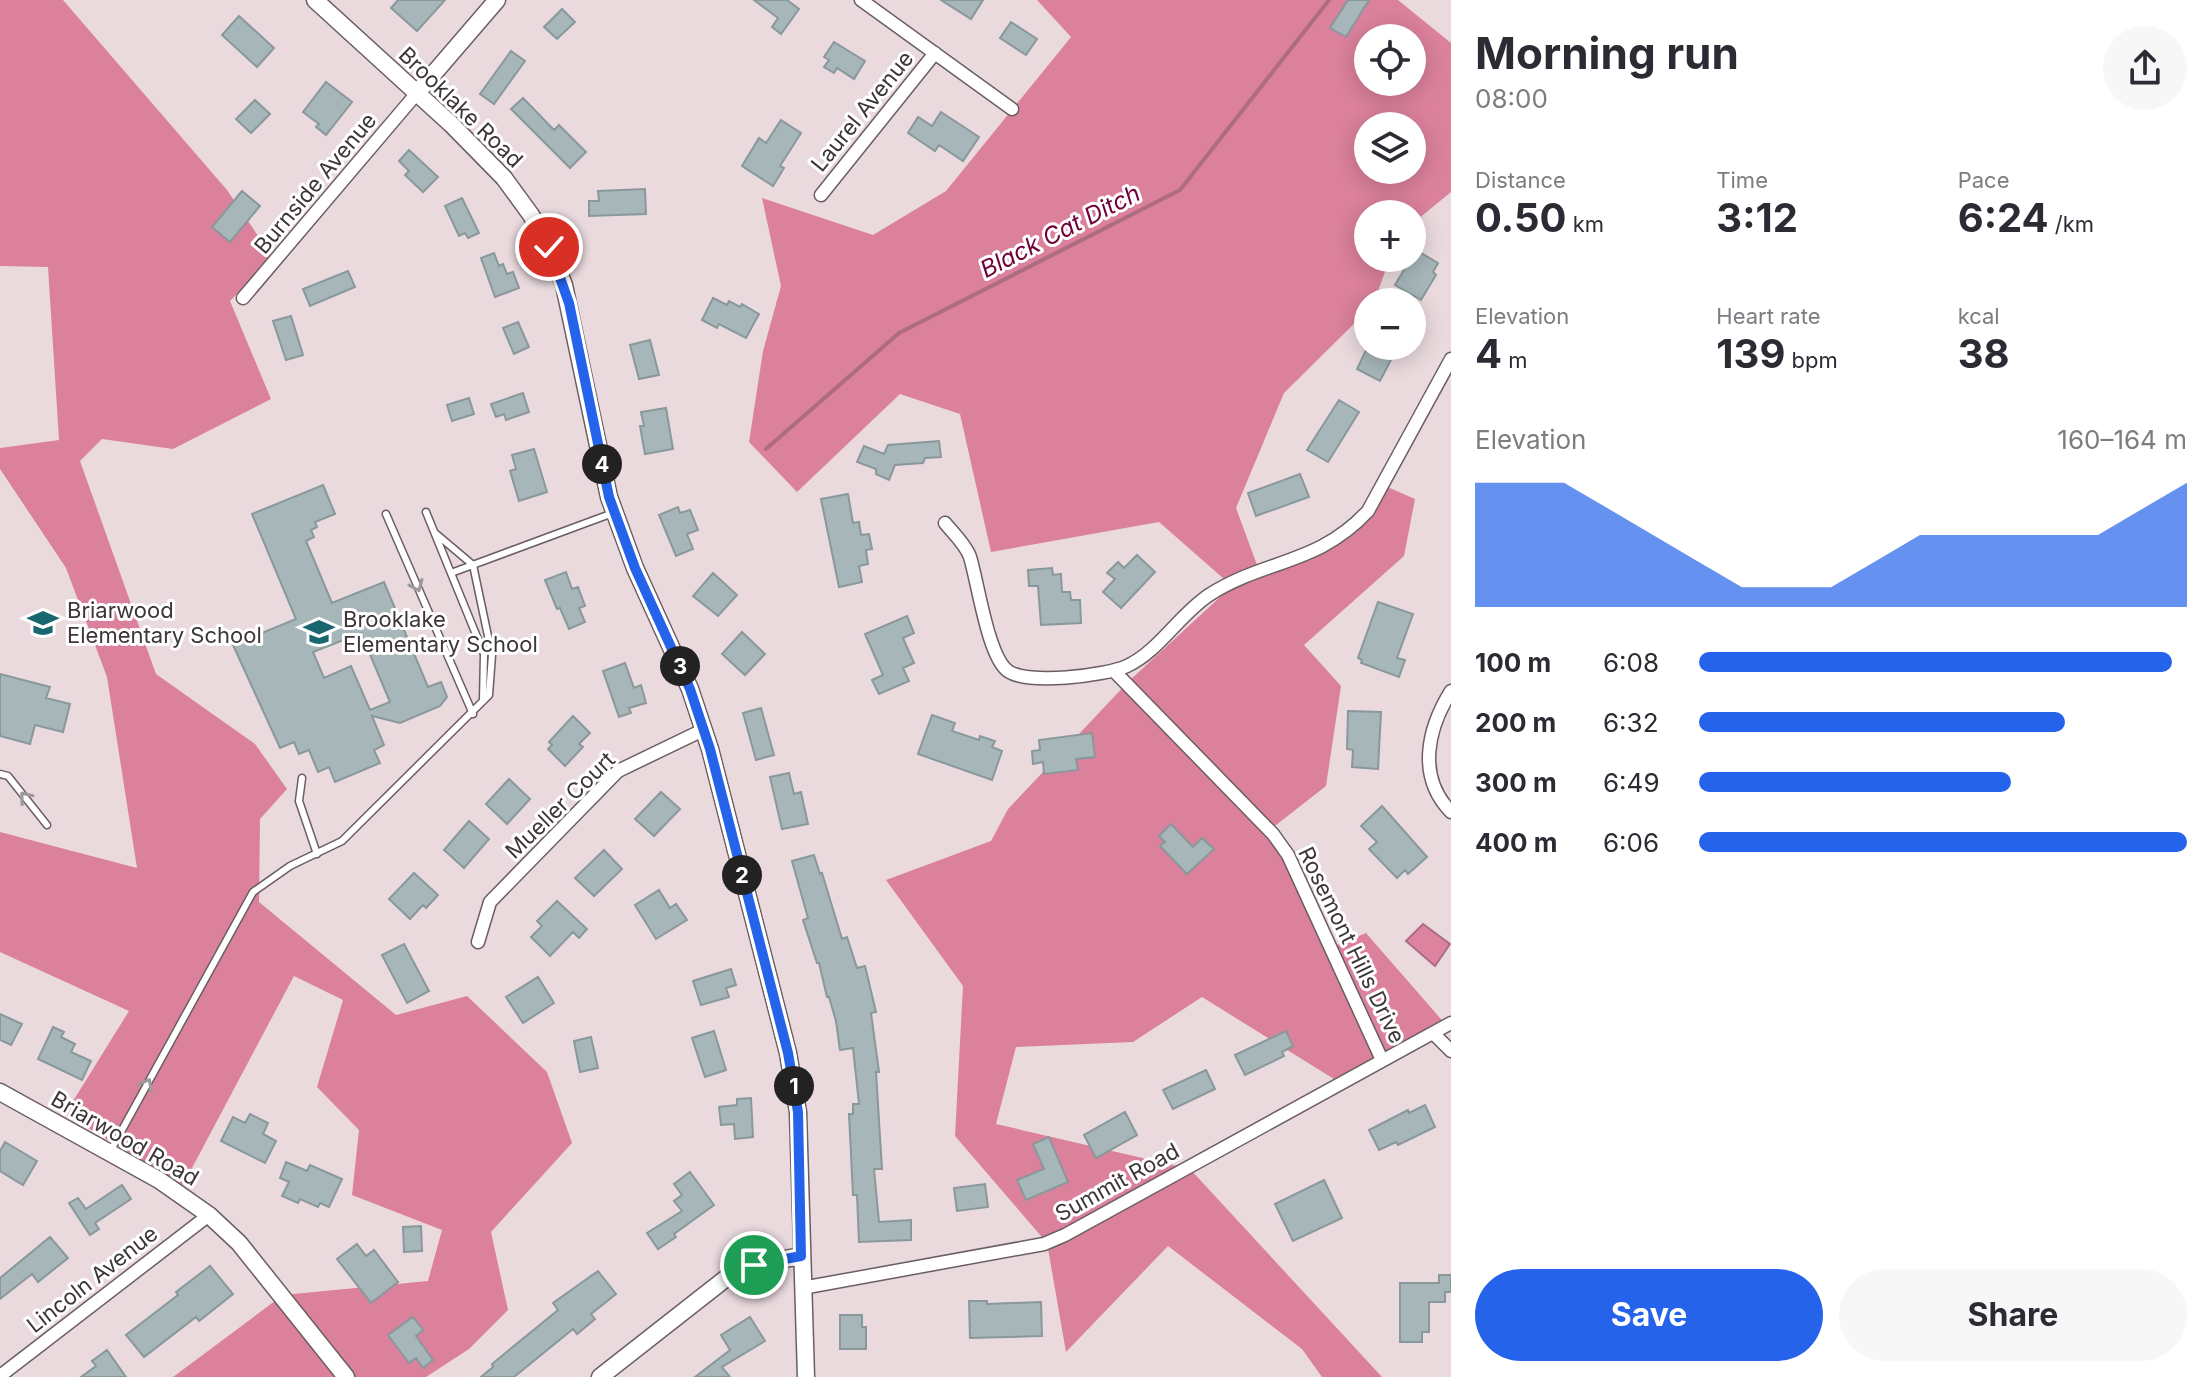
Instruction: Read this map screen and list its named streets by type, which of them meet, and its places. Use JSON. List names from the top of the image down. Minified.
{"streets":{"street":["Brooklake Road","Laurel Avenue","Burnside Avenue","Mueller Court","Rosemont Hills Drive","Briarwood Road","Summit Road","Lincoln Avenue"]},"crossings":[["Brooklake Road","Burnside Avenue"],["Brooklake Road","Mueller Court"],["Brooklake Road","Summit Road"],["Rosemont Hills Drive","Summit Road"],["Briarwood Road","Lincoln Avenue"]],"water":["Black Cat Ditch"],"places":{"school or university":["Briarwood Elementary School","Brooklake Elementary School"]},"page":{"heading":["Morning run","08:00"],"map_buttons":["+","−"],"stats":[["Distance","0.50 km"],["Time","3:12"],["Pace","6:24 /km"],["Elevation","4 m"],["Heart rate","139 bpm"],["kcal","38"]],"chart":["Elevation","160–164 m"],"pins":["4","3","2","1"],"list":[{"name":"100 m","note":"6:08"},{"name":"200 m","note":"6:32"},{"name":"300 m","note":"6:49"},{"name":"400 m","note":"6:06"}],"buttons":["Save","Share"]}}
